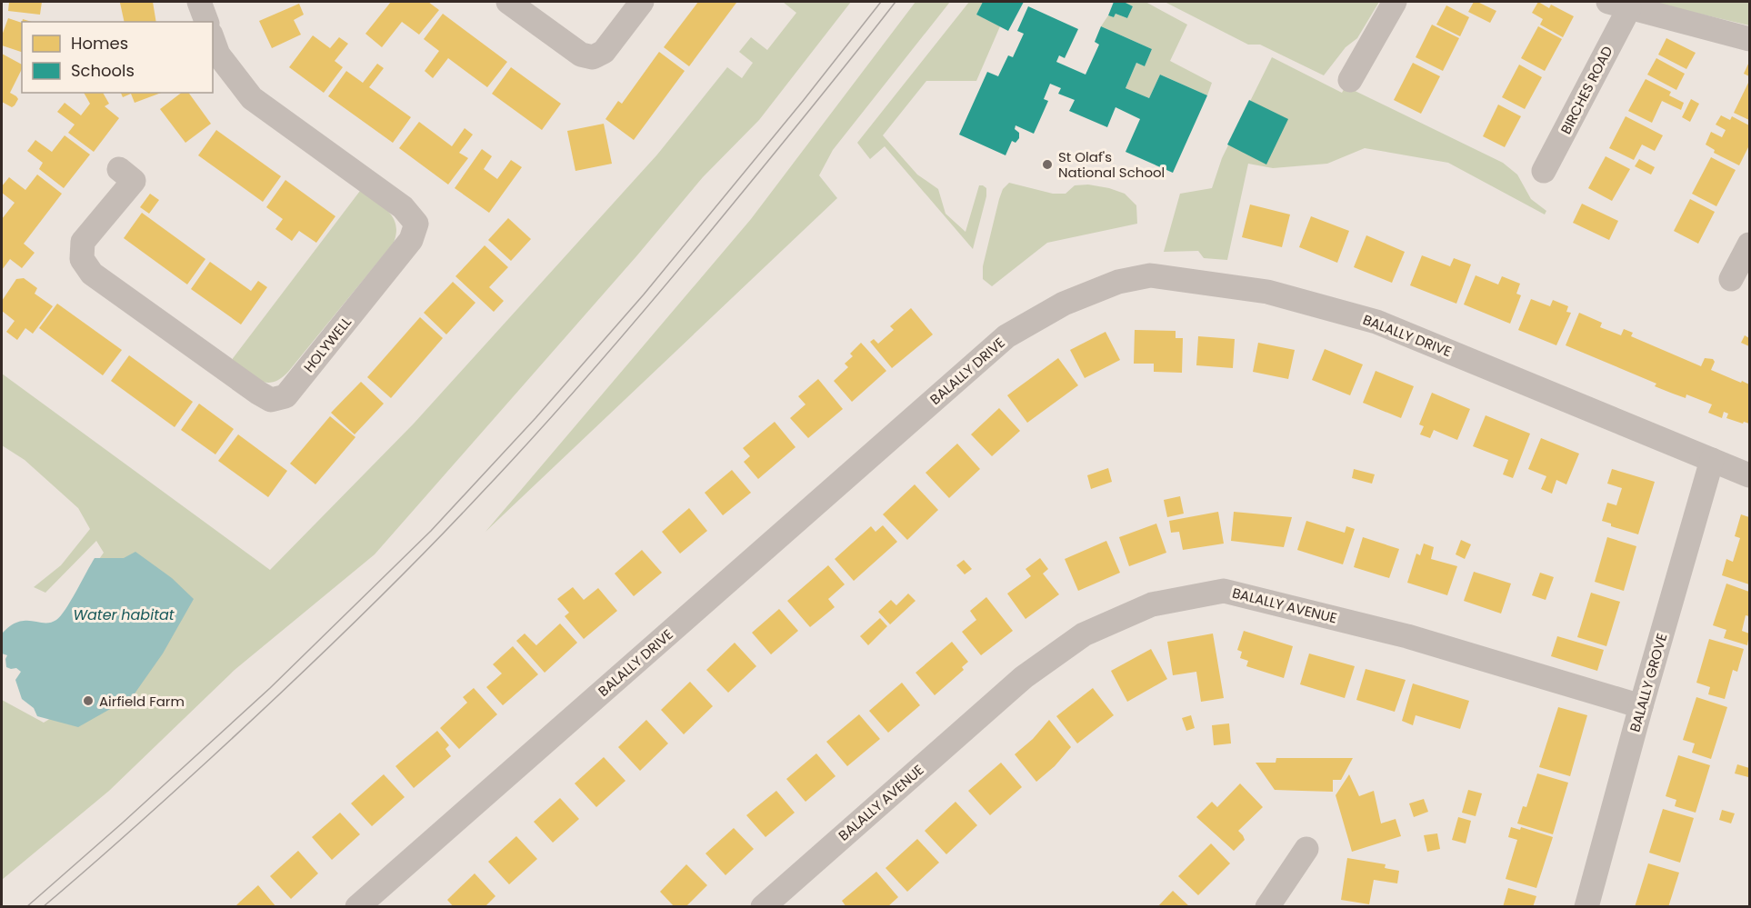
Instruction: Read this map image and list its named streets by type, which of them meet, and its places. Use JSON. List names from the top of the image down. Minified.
{"streets":{"street":["BIRCHES ROAD","BALALLY DRIVE","HOLYWELL","BALALLY AVENUE","BALALLY GROVE"]},"crossings":[["BALALLY DRIVE","BALALLY GROVE"],["BALALLY AVENUE","BALALLY GROVE"]],"water":["Water habitat"],"places":["St Olaf's National School","Airfield Farm"],"legend":["Homes","Schools"]}
